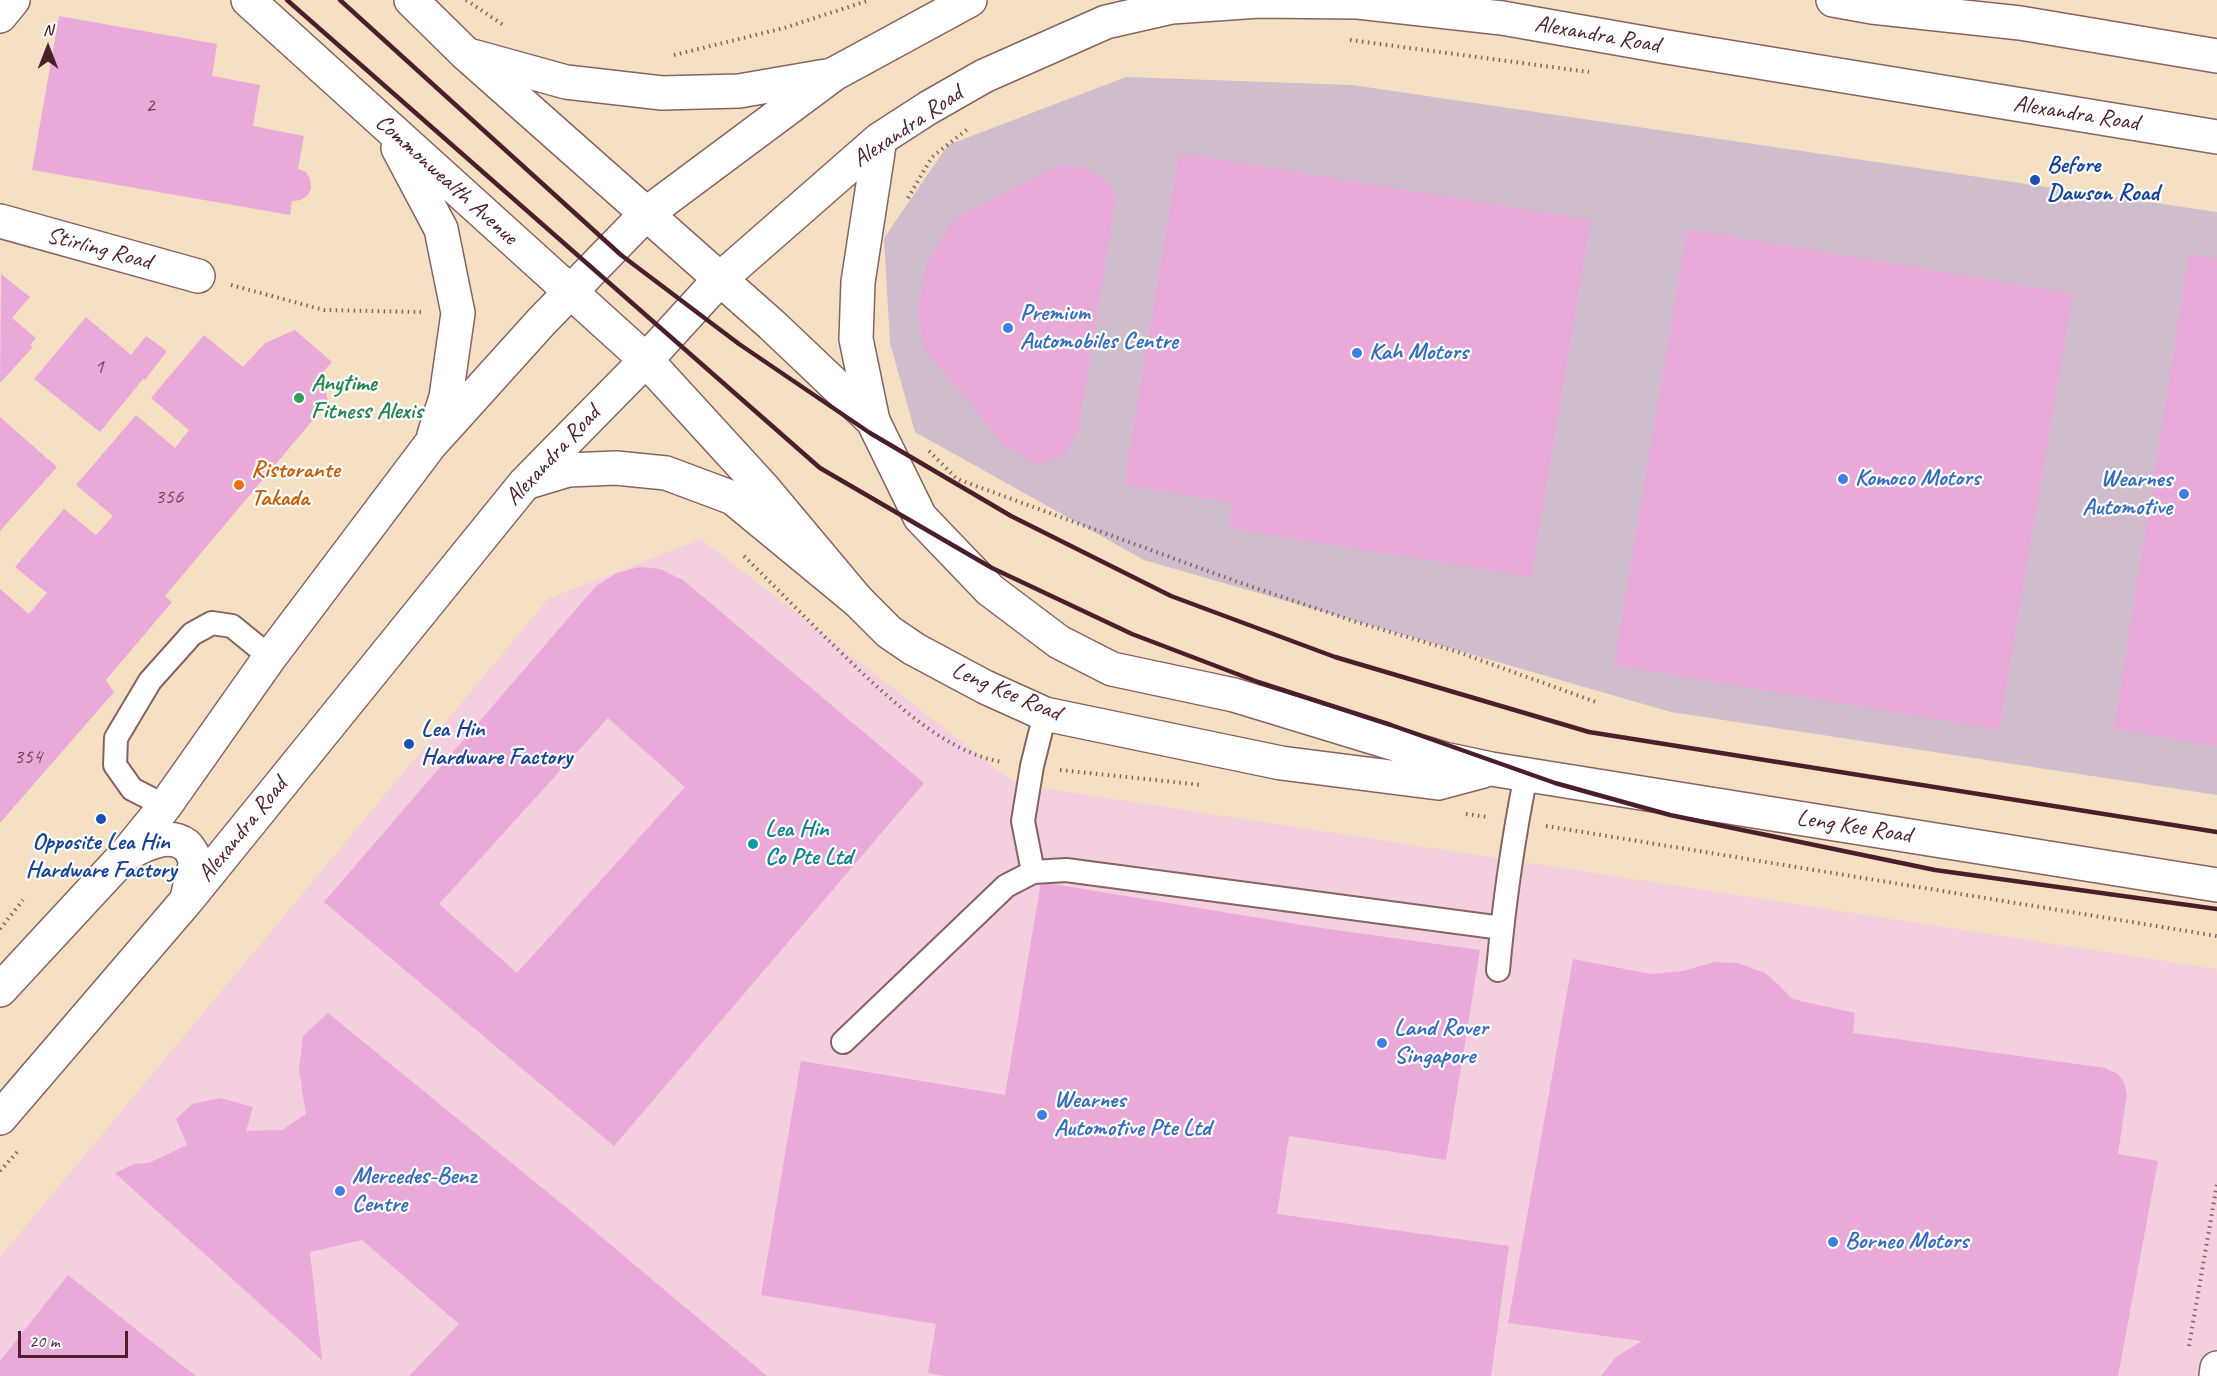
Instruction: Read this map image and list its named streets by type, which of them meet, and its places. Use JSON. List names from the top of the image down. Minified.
{"streets":{"main road":["Alexandra Road","Commonwealth Avenue","Stirling Road","Leng Kee Road"]},"crossings":[["Alexandra Road","Commonwealth Avenue"],["Alexandra Road","Leng Kee Road"],["Commonwealth Avenue","Leng Kee Road"]],"places":["Before Dawson Road","Premium Automobiles Centre","Kah Motors","Anytime Fitness Alexis","Komoco Motors","Ristorante Takada","Wearnes Automotive","Lea Hin Hardware Factory","Opposite Lea Hin Hardware Factory","Lea Hin Co Pte Ltd","Land Rover Singapore","Wearnes Automotive Pte Ltd","Mercedes-Benz Centre","Borneo Motors"],"house_numbers":["2","1","356","354"],"scale_bar":"20 m","north":"top"}
